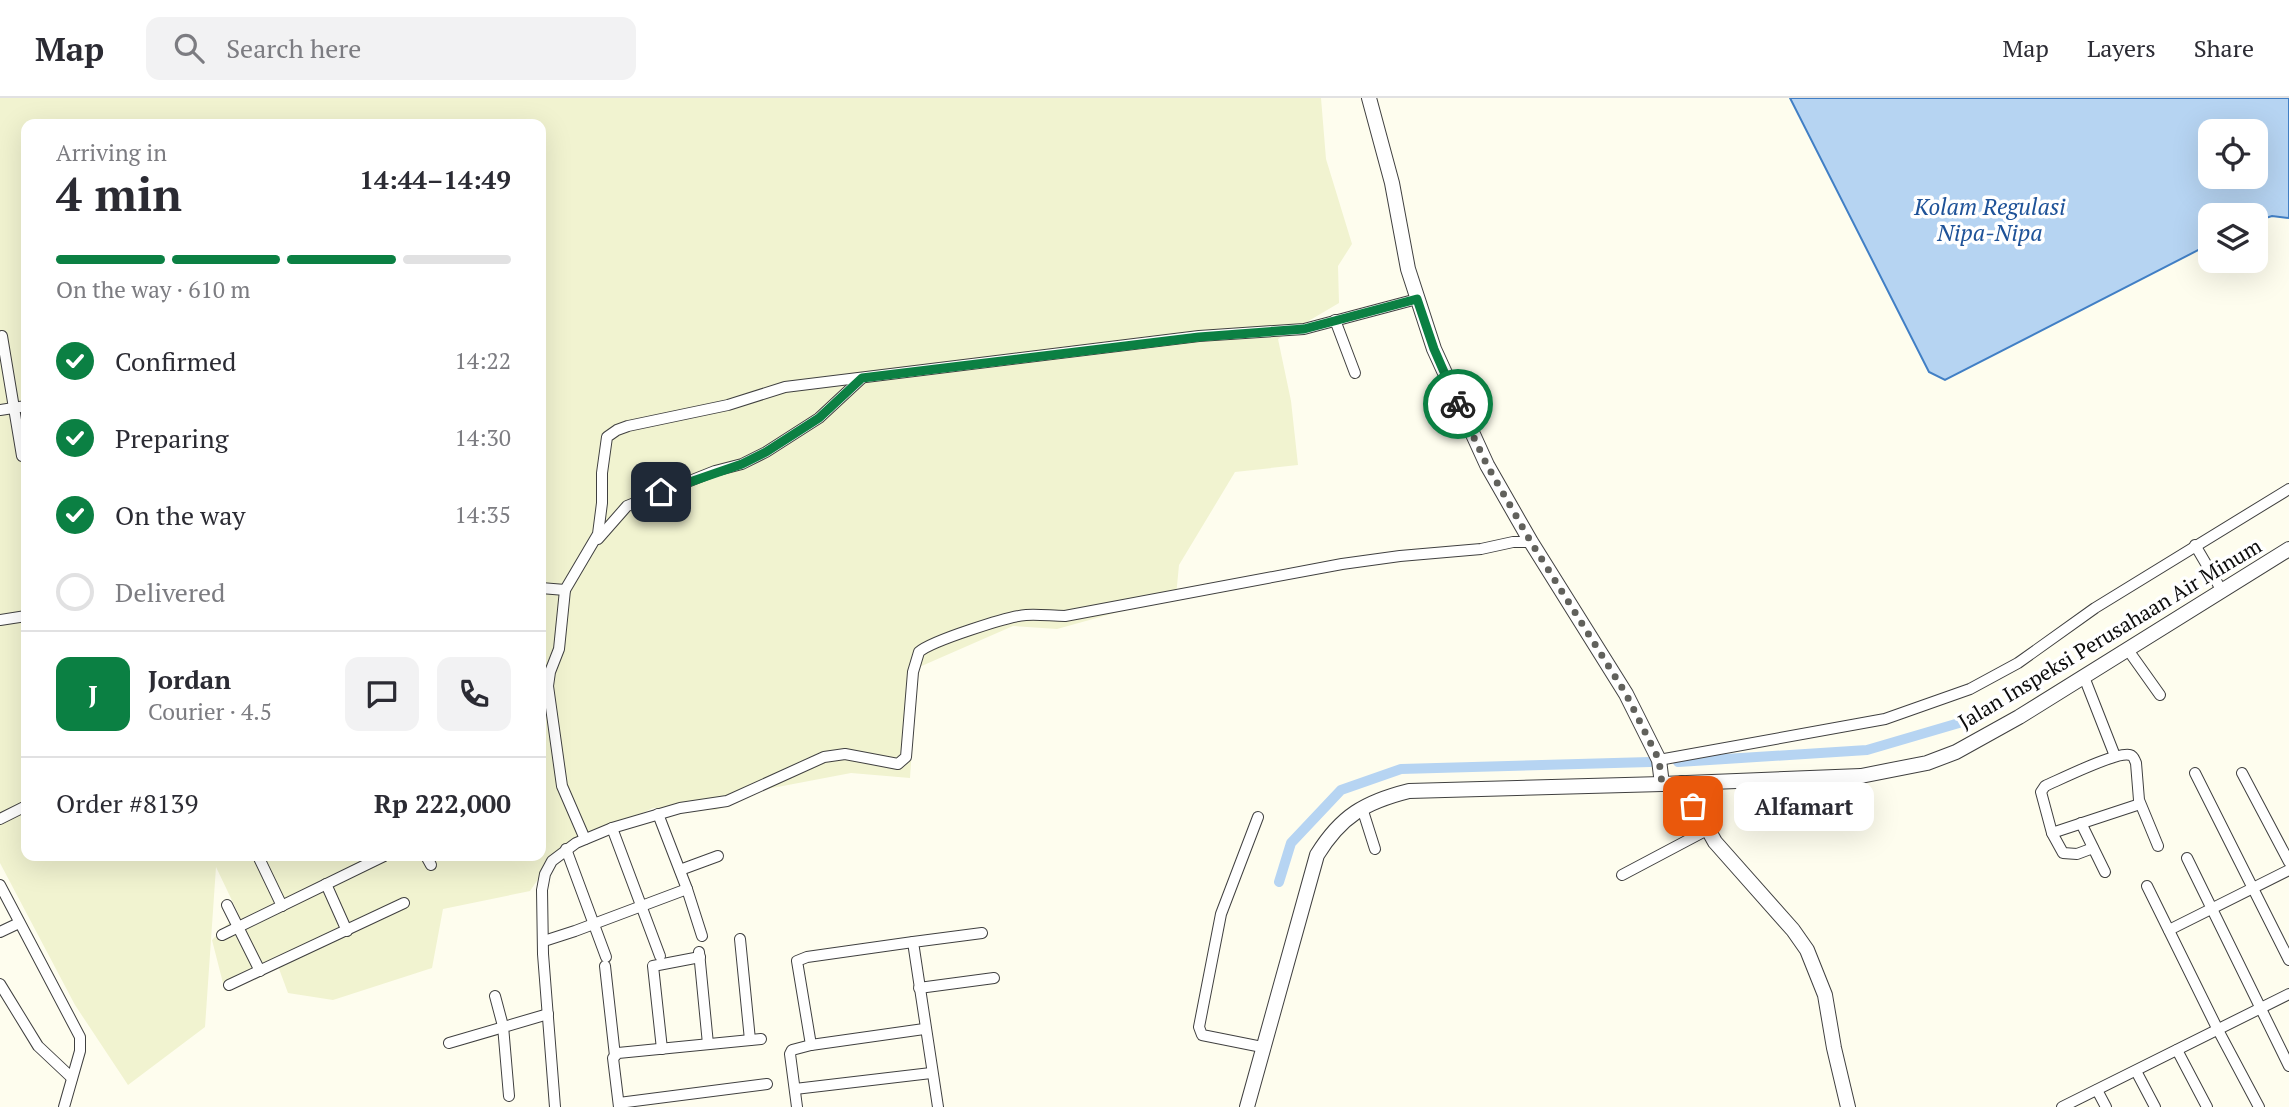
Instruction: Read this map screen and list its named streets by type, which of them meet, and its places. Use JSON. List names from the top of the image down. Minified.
{"streets":{"street":["Jalan Inspeksi Perusahaan Air Minum"]},"water":["Kolam Regulasi Nipa-Nipa"],"places":["Alfamart"],"page":{"header":"Map","search":"Search here","nav":["Map","Layers","Share"],"heading":["4 min","Arriving in","14:44–14:49"],"panel":["Jordan","Courier · 4.5","Order #8139","Rp 222,000"],"bar":"On the way · 610 m","list":[["Confirmed","14:22"],["Preparing","14:30"],["On the way","14:35"],"Delivered"],"round":"J","bubble":"Alfamart"}}
